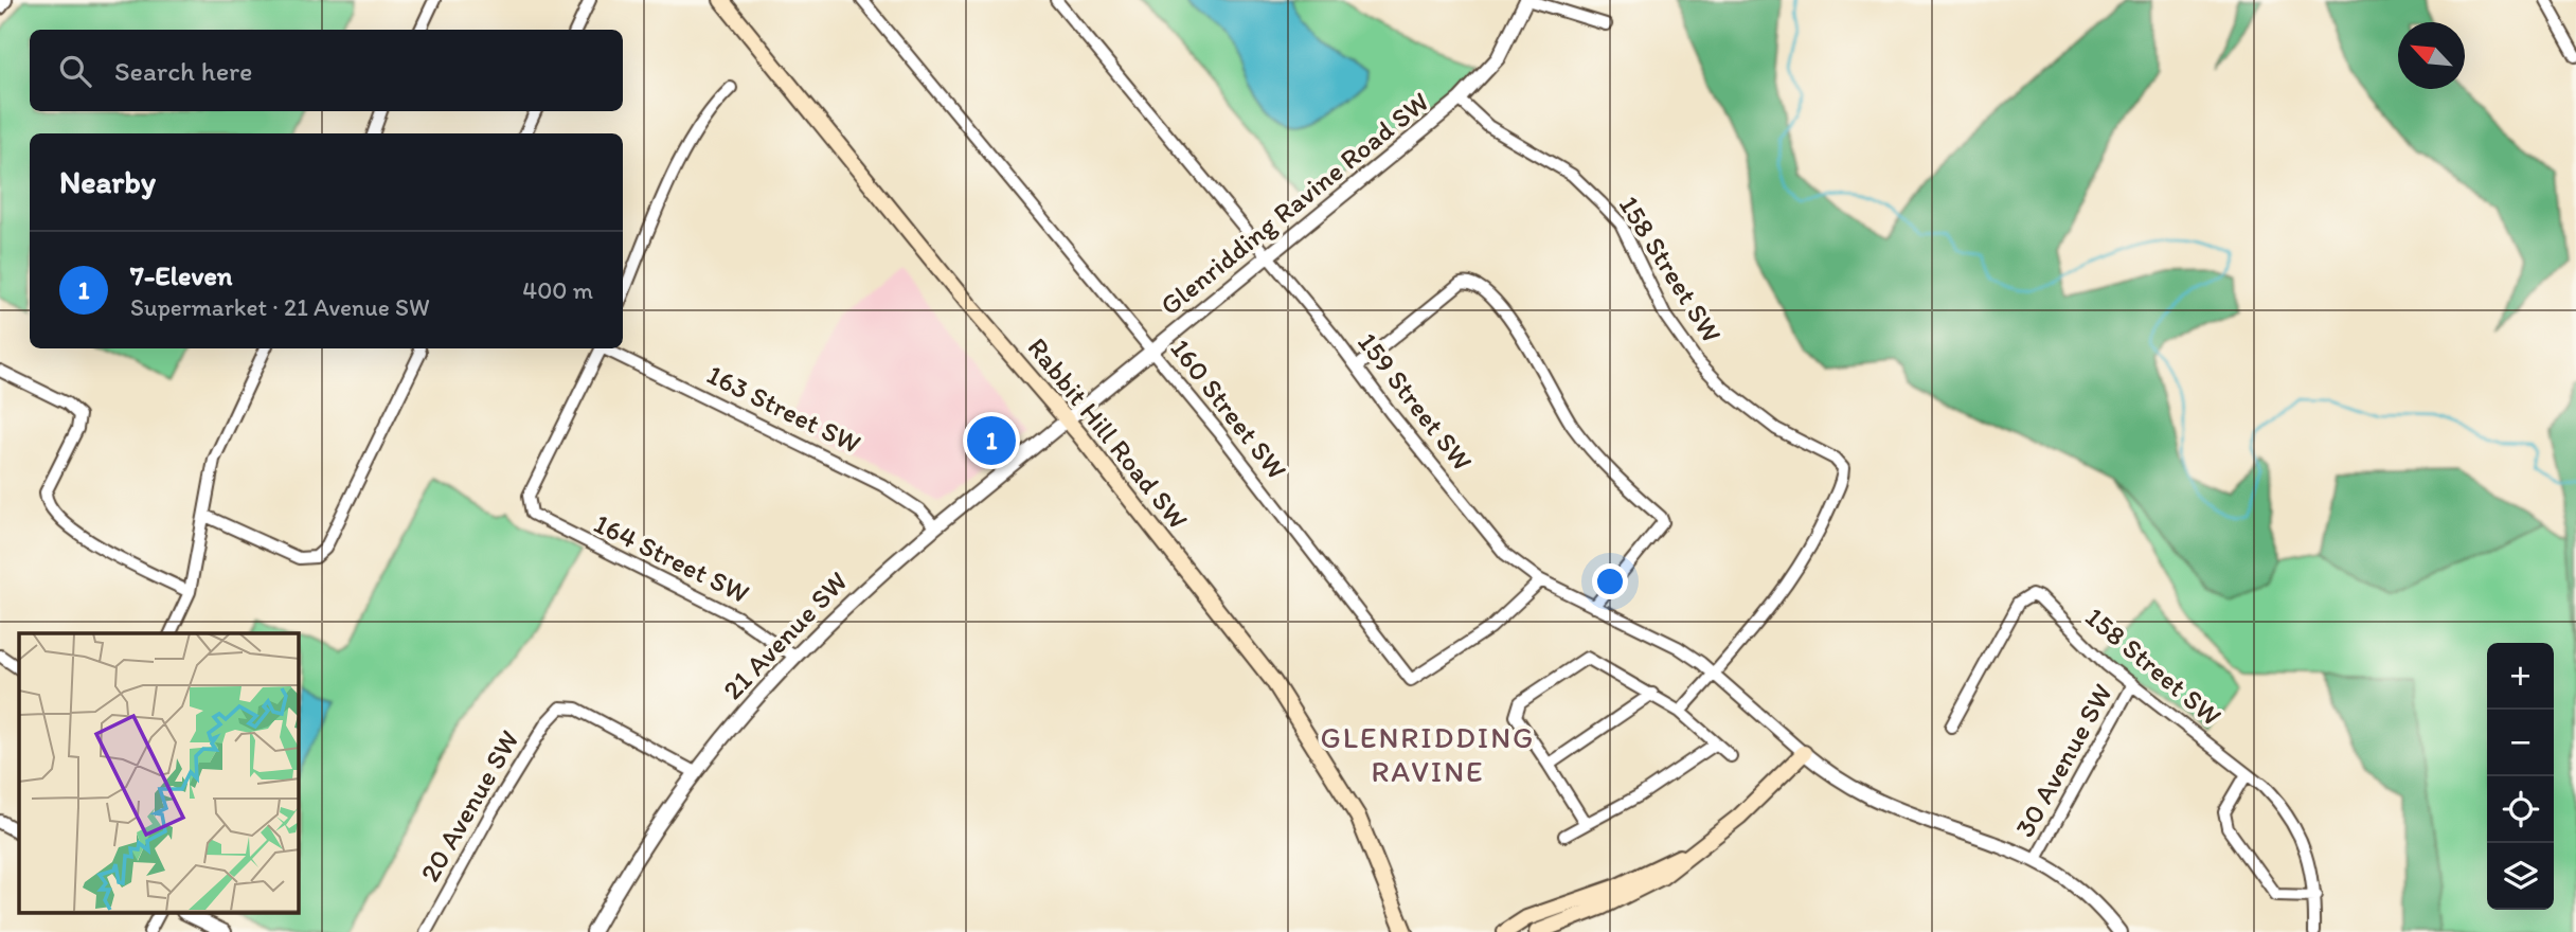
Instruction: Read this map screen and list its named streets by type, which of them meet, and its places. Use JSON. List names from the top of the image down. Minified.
{"streets":{"main road":["Rabbit Hill Road SW"],"street":["Glenridding Ravine Road SW","158 Street SW","159 Street SW","163 Street SW","160 Street SW","164 Street SW","21 Avenue SW","30 Avenue SW","20 Avenue SW"]},"crossings":[["Glenridding Ravine Road SW","158 Street SW"],["Glenridding Ravine Road SW","159 Street SW"],["Glenridding Ravine Road SW","160 Street SW"],["Glenridding Ravine Road SW","Rabbit Hill Road SW"],["Glenridding Ravine Road SW","21 Avenue SW"],["158 Street SW","159 Street SW"],["158 Street SW","30 Avenue SW"],["159 Street SW","160 Street SW"],["163 Street SW","21 Avenue SW"],["Rabbit Hill Road SW","21 Avenue SW"],["164 Street SW","21 Avenue SW"],["21 Avenue SW","20 Avenue SW"]],"districts":["GLENRIDDING RAVINE"],"north":"top left","page":{"search":"Search here","heading":"Nearby","list":[{"mark":"1","name":"7-Eleven","note":"Supermarket · 21 Avenue SW","value":"400 m"}],"pins":"1","map_buttons":["+","−"]}}
